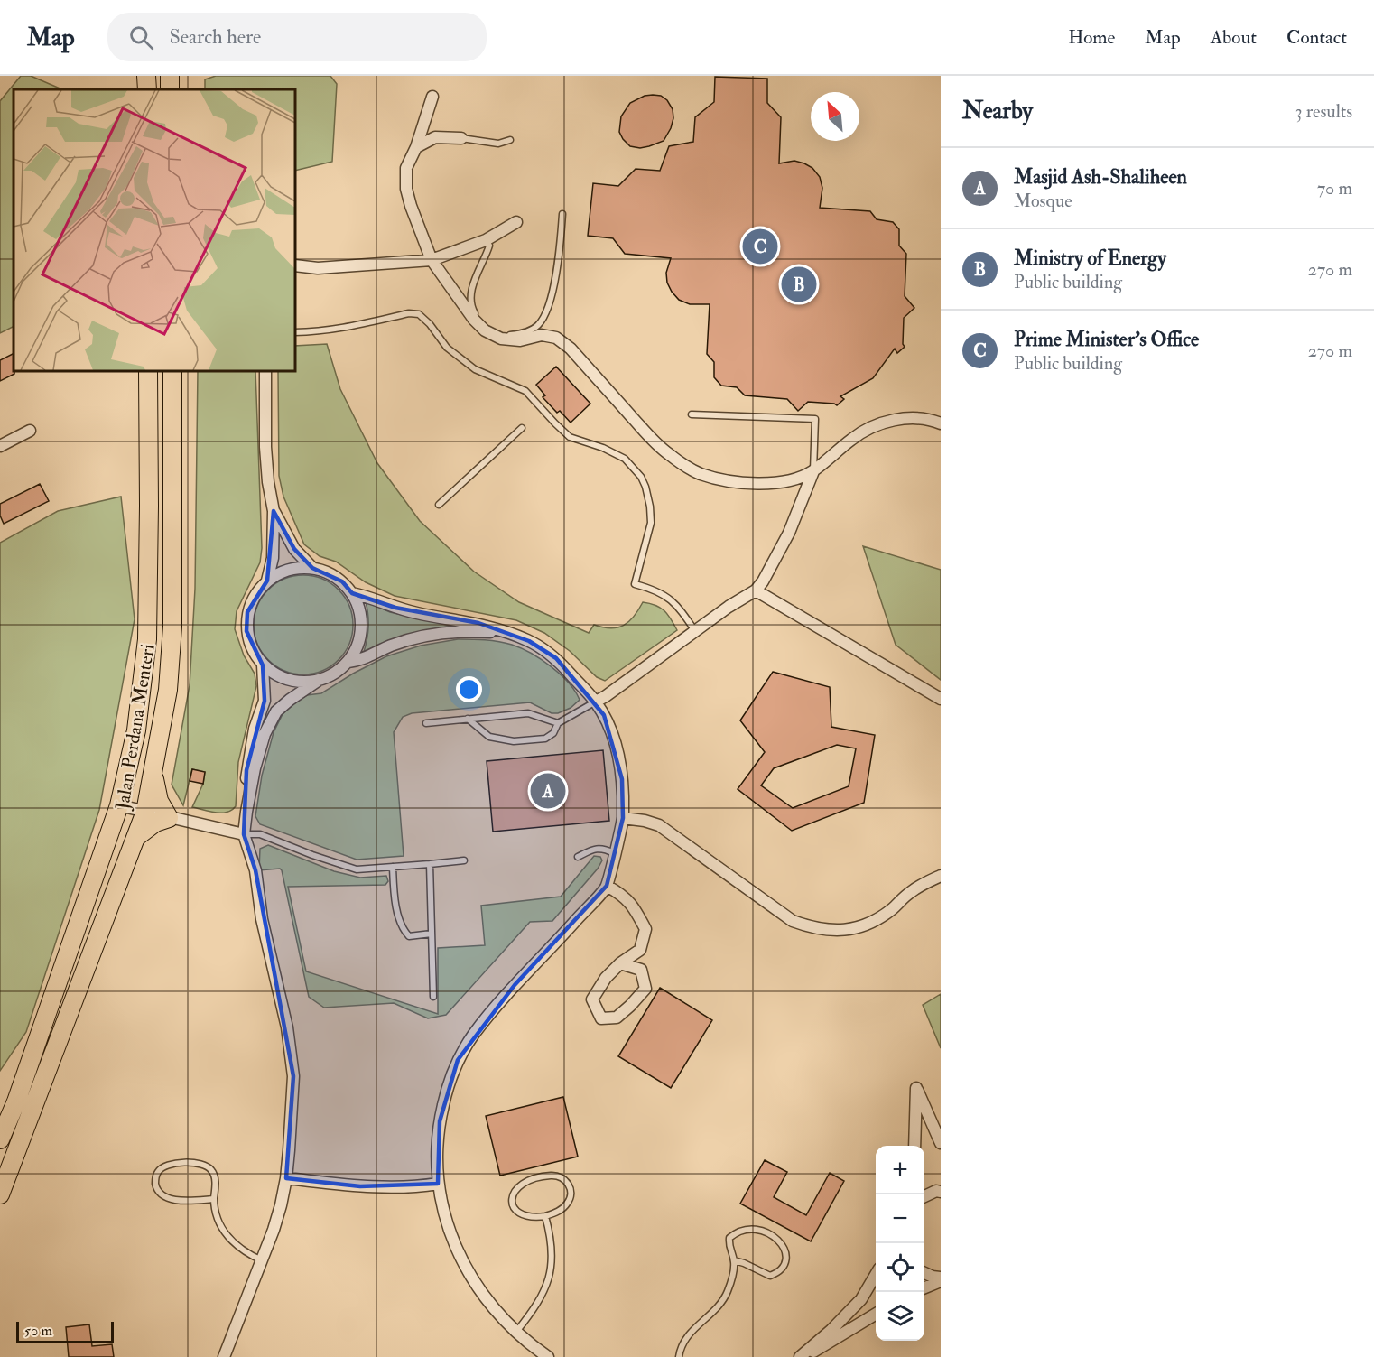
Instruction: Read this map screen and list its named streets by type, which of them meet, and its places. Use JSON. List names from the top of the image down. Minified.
{"streets":{"main road":["Jalan Perdana Menteri"]},"scale_bar":"50 m","north":"top left","page":{"header":"Map","search":"Search here","nav":["Home","Map","About","Contact"],"heading":["Nearby","3 results"],"list":[{"mark":"A","name":"Masjid Ash-Shaliheen","note":"Mosque","value":"70 m"},{"mark":"B","name":"Ministry of Energy","note":"Public building","value":"270 m"},{"mark":"C","name":"Prime Minister's Office","note":"Public building","value":"270 m"}],"pins":["C","B","A"],"map_buttons":["+","−"],"scale":"50 m"}}
